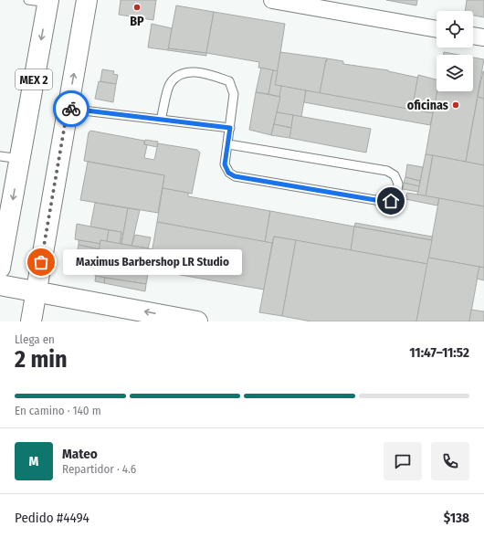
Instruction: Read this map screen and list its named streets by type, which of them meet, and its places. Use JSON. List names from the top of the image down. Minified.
{"streets":{"main road":["MEX 2"]},"places":["BP","oficinas","Maximus Barbershop LR Studio"],"page":{"bubble":"Maximus Barbershop LR Studio","heading":["2 min","Llega en","11:47–11:52"],"panel":["Mateo","Repartidor · 4.6","Pedido #4494","$138"],"bar":"En camino · 140 m","round":"M"}}
